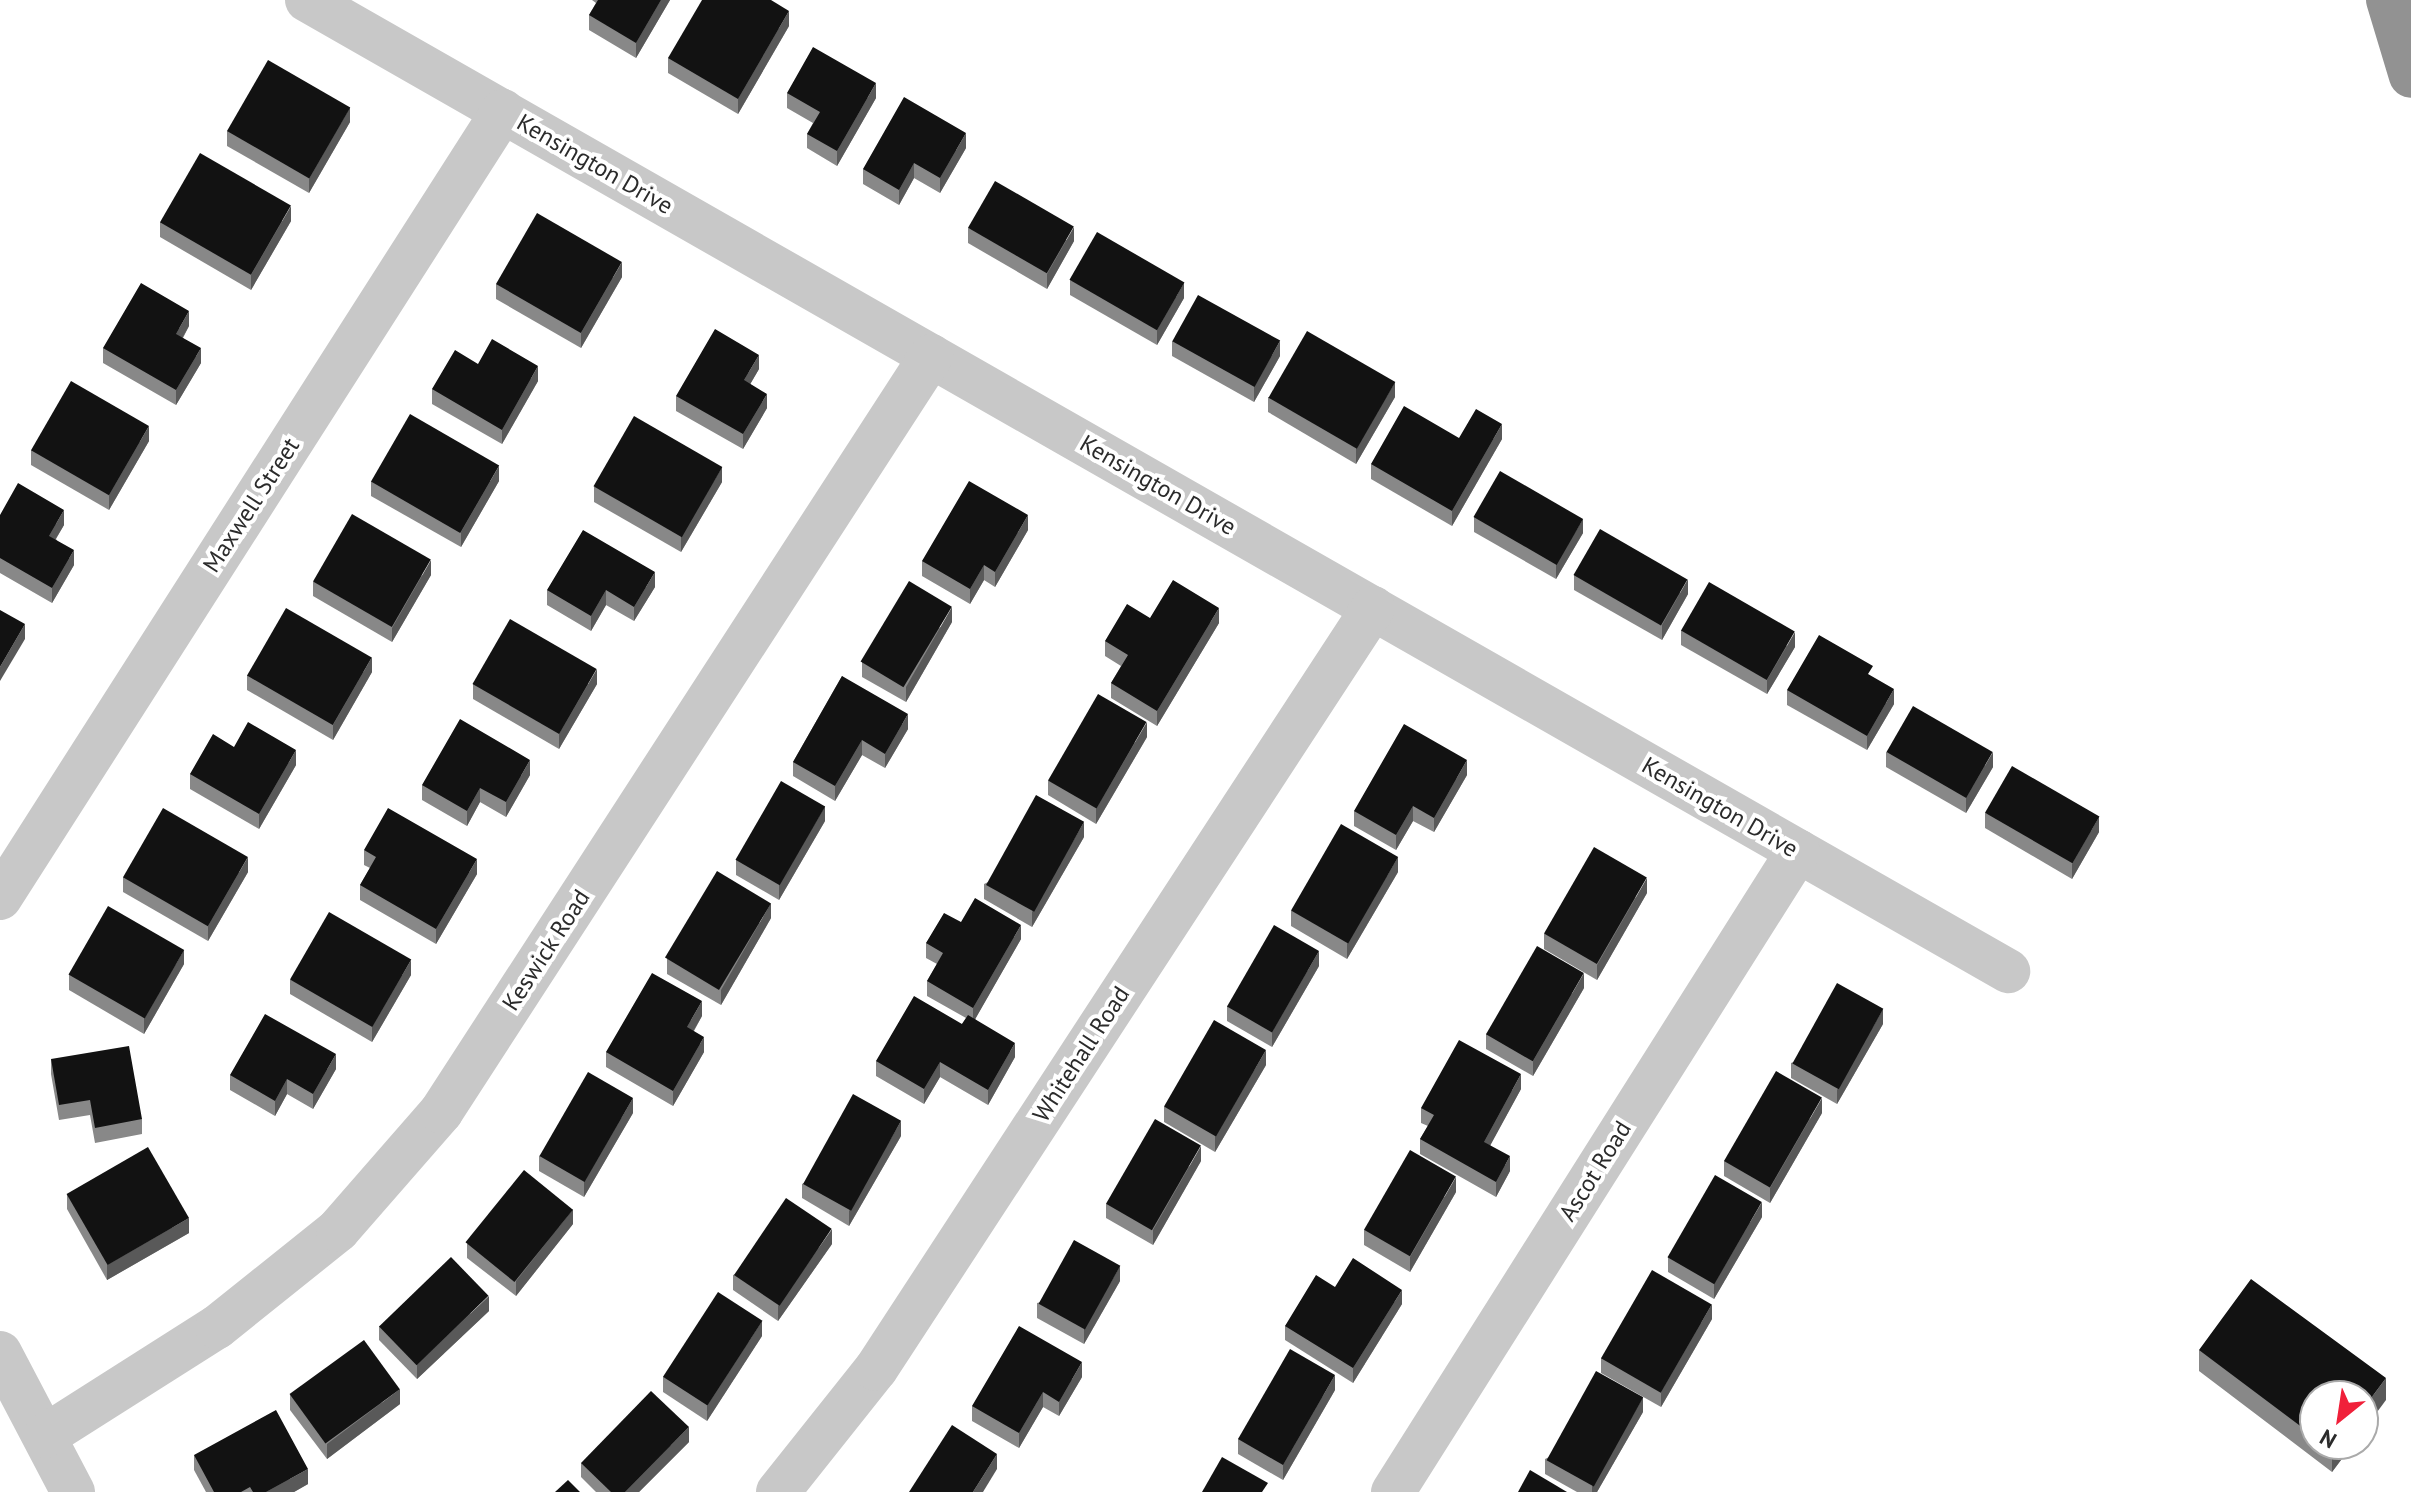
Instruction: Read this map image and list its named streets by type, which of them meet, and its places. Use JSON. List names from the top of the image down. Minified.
{"streets":{"street":["Kensington Drive","Maxwell Street","Keswick Road","Whitehall Road","Ascot Road"]},"crossings":[["Kensington Drive","Maxwell Street"],["Kensington Drive","Keswick Road"],["Kensington Drive","Whitehall Road"],["Kensington Drive","Ascot Road"]],"north":"bottom left"}
